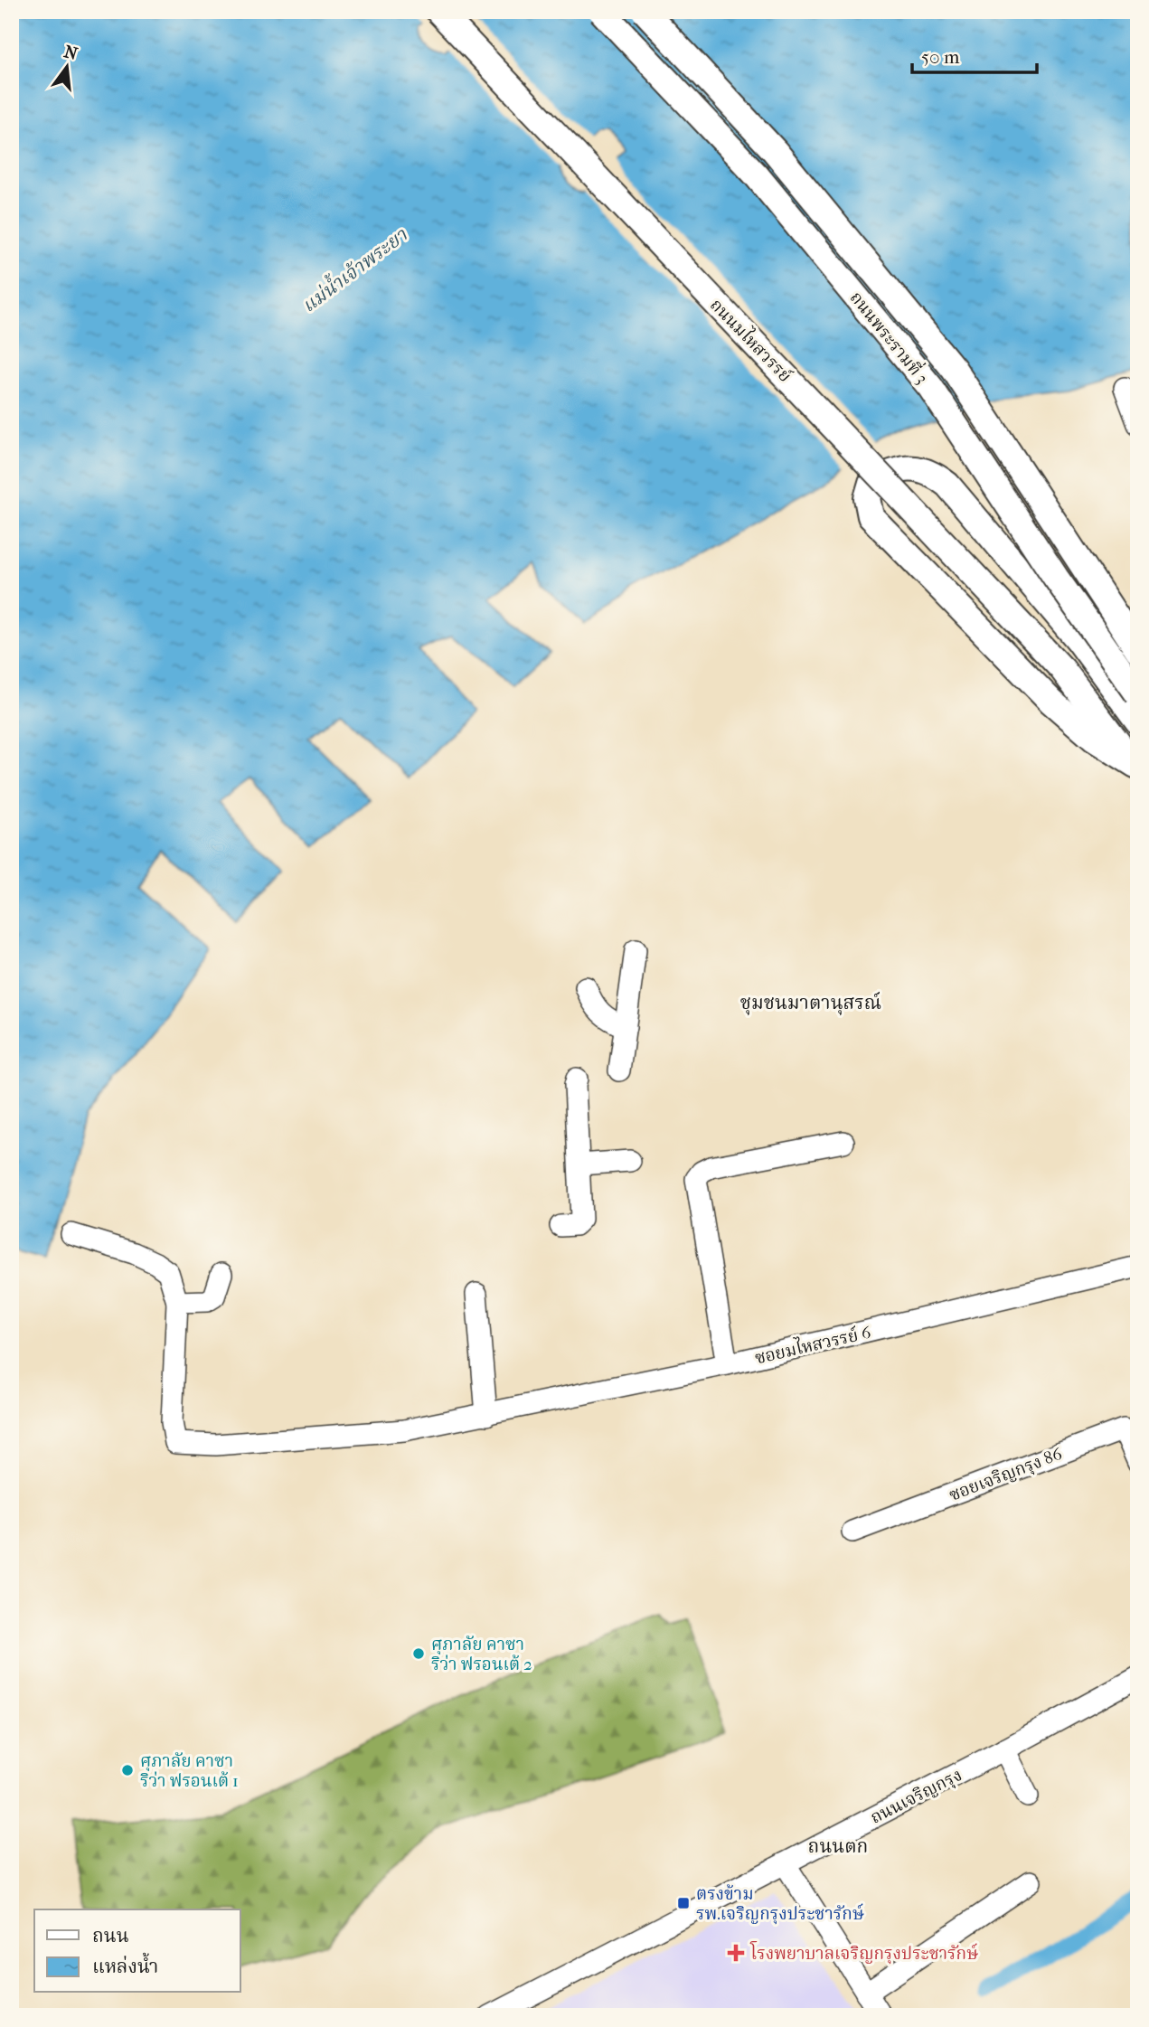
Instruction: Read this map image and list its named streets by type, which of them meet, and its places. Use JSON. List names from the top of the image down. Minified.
{"streets":{"main road":["ถนนพระรามที่ 3","ถนนมไหสวรรย์"],"street":["ซอยมไหสวรรย์ 6","ซอยเจริญกรุง 86","ถนนเจริญกรุง"]},"districts":["ชุมชนมาตานุสรณ์","ถนนตก"],"water":["แม่น้ำเจ้าพระยา"],"places":{"other":["ศุภาลัย คาซา ริว่า ฟรอนเต้ 2","ศุภาลัย คาซา ริว่า ฟรอนเต้ 1"],"transit":["ตรงข้าม รพ.เจริญกรุงประชารักษ์"],"health":["โรงพยาบาลเจริญกรุงประชารักษ์"]},"legend":["ถนน","แหล่งน้ำ"],"scale_bar":"50 m","north":"top"}
